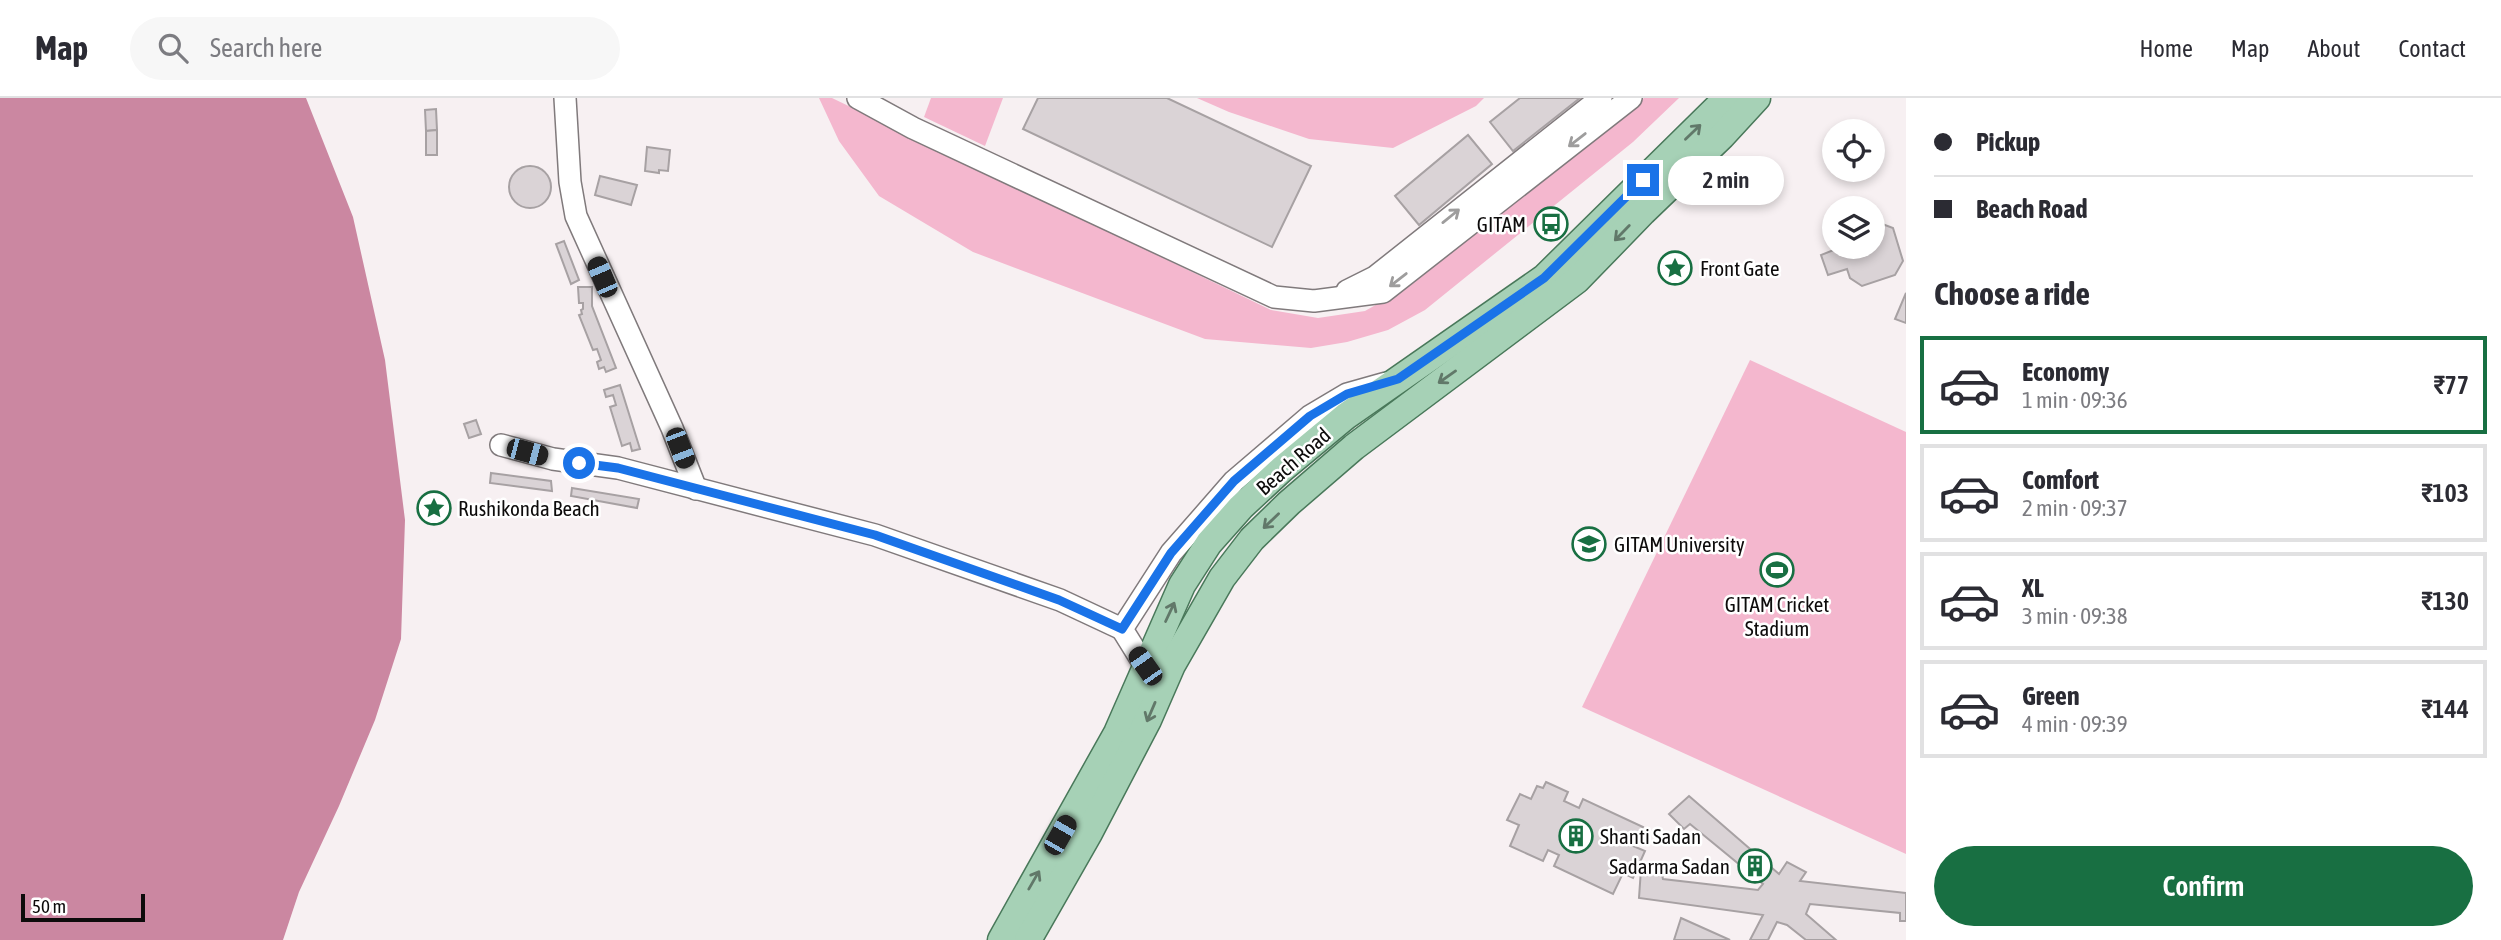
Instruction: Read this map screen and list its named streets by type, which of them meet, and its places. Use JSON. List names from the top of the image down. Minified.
{"streets":{"main road":["Beach Road"]},"places":{"bus stop":["GITAM"],"place":["Front Gate","Rushikonda Beach"],"school or university":["GITAM University"],"sports":["GITAM Cricket Stadium"],"building":["Shanti Sadan","Sadarma Sadan"]},"scale_bar":"50 m","page":{"header":"Map","search":"Search here","nav":["Home","Map","About","Contact"],"banner":["Pickup","Beach Road"],"bubble":"2 min","heading":"Choose a ride","list":[{"name":"Economy","note":"1 min · 09:36","value":"₹77"},{"name":"Comfort","note":"2 min · 09:37","value":"₹103"},{"name":"XL","note":"3 min · 09:38","value":"₹130"},{"name":"Green","note":"4 min · 09:39","value":"₹144"}],"buttons":"Confirm","scale":"50 m"}}
